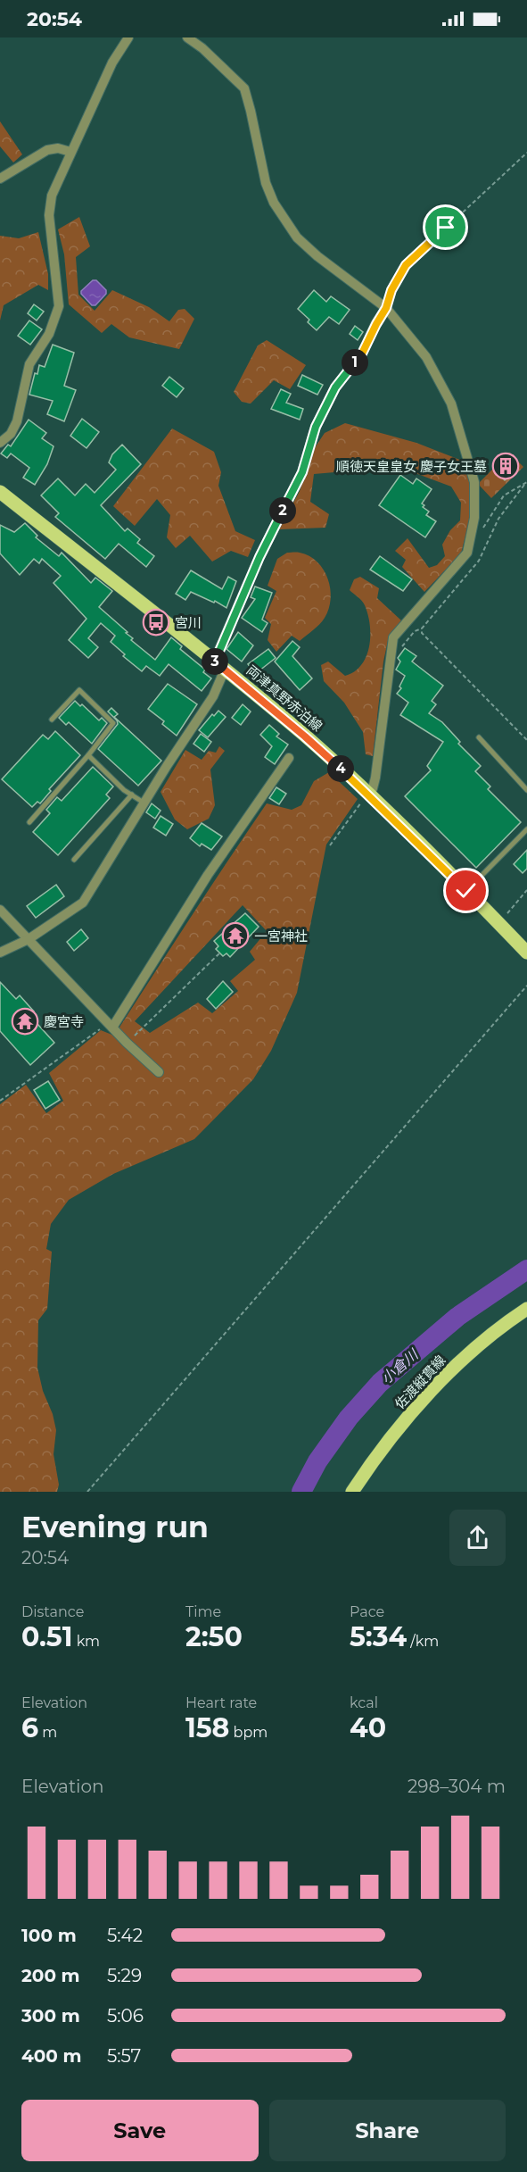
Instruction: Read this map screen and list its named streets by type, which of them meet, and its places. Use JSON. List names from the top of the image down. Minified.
{"streets":{"main road":["両津真野赤泊線","佐渡縦貫線"]},"water":["小倉川"],"places":{"building":["順徳天皇皇女 慶子女王墓"],"bus stop":["宮川"],"temple":["一宮神社","慶宮寺"]},"page":{"status":"20:54","pins":["1","2","3","4"],"heading":["Evening run","20:54"],"stats":[["Distance","0.51 km"],["Time","2:50"],["Pace","5:34 /km"],["Elevation","6 m"],["Heart rate","158 bpm"],["kcal","40"]],"chart":["Elevation","298–304 m"],"list":[{"name":"100 m","note":"5:42"},{"name":"200 m","note":"5:29"},{"name":"300 m","note":"5:06"},{"name":"400 m","note":"5:57"}],"buttons":["Save","Share"]}}
